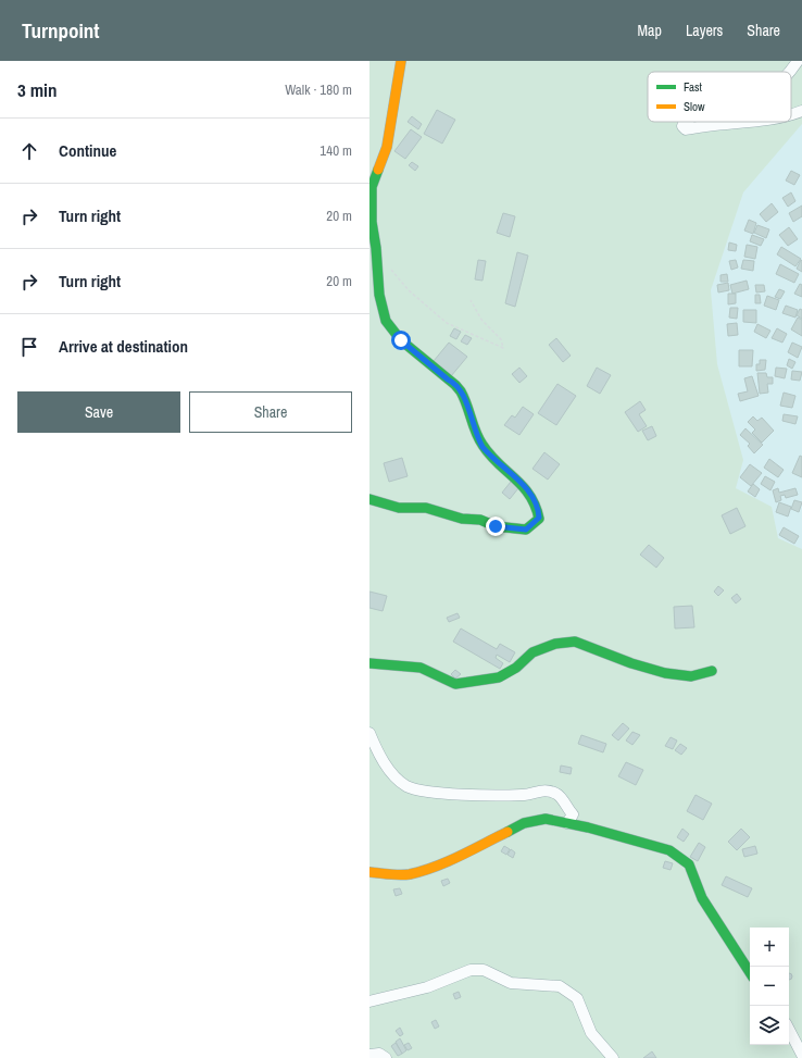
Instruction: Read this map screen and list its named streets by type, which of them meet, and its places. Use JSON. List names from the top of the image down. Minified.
{"legend":["Fast","Slow"],"page":{"header":"Turnpoint","nav":["Map","Layers","Share"],"heading":["3 min","Walk · 180 m"],"list":[["Continue","140 m"],["Turn right","20 m"],["Turn right","20 m"],"Arrive at destination"],"buttons":["Save","Share"],"map_buttons":["+","−"]}}
